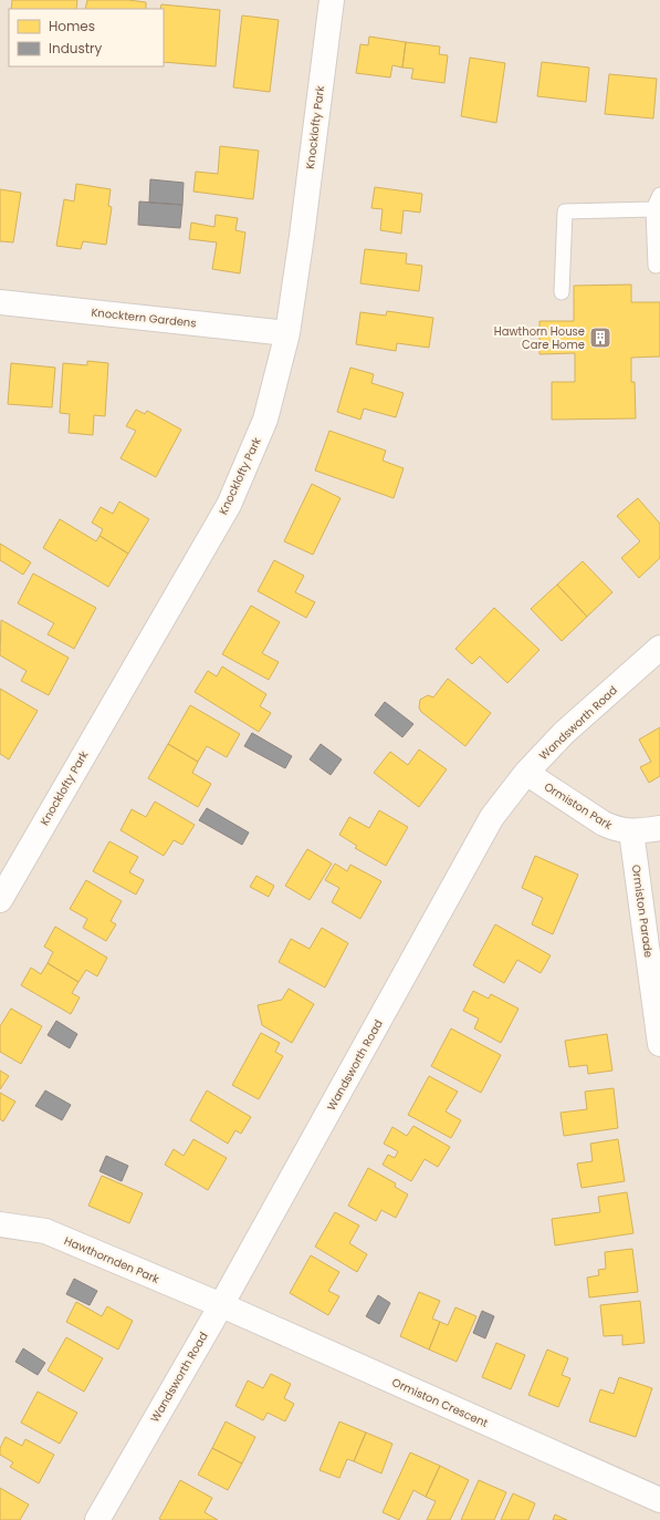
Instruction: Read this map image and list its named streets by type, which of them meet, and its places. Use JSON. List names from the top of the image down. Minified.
{"streets":{"street":["Knocklofty Park","Knocktern Gardens","Wandsworth Road","Ormiston Park","Ormiston Parade","Hawthornden Park","Ormiston Crescent"]},"crossings":[["Knocklofty Park","Knocktern Gardens"],["Wandsworth Road","Ormiston Park"],["Wandsworth Road","Hawthornden Park"],["Wandsworth Road","Ormiston Crescent"],["Ormiston Park","Ormiston Parade"],["Hawthornden Park","Ormiston Crescent"]],"places":{"building":["Hawthorn House Care Home"]},"legend":["Homes","Industry"]}
